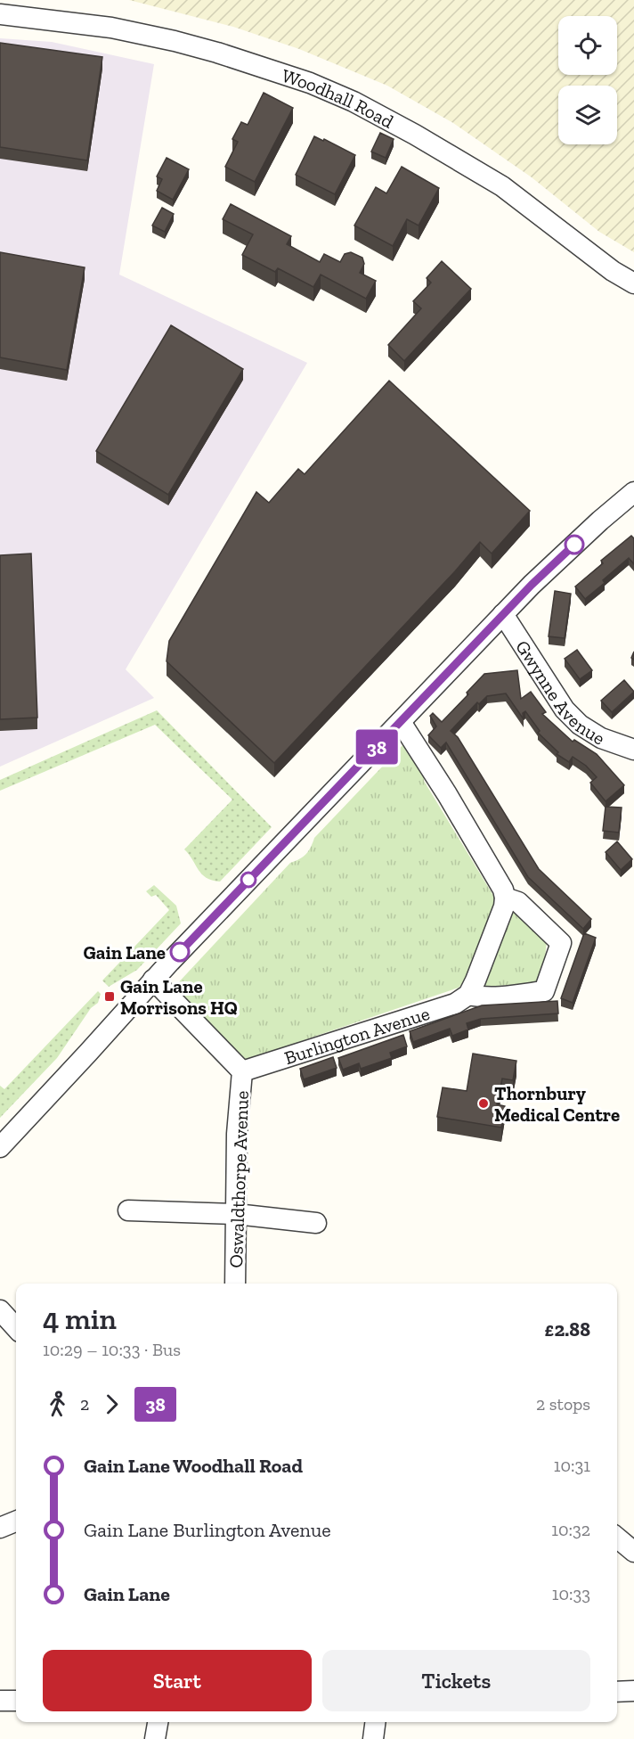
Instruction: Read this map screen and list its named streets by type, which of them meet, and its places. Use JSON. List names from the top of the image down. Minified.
{"streets":{"street":["Woodhall Road","Gwynne Avenue","Burlington Avenue","Oswaldthorpe Avenue"]},"crossings":[["Burlington Avenue","Oswaldthorpe Avenue"]],"places":{"other":["Gain Lane","Thornbury Medical Centre"],"transit":["Gain Lane Morrisons HQ"]},"lines":["bus line 38"],"page":{"on_map":"38","heading":["4 min","10:29 – 10:33 · Bus","£2.88"],"legs":["2","38","2 stops"],"list":[{"name":"Gain Lane Woodhall Road","value":"10:31"},{"name":"Gain Lane Burlington Avenue","value":"10:32"},{"name":"Gain Lane","value":"10:33"}],"buttons":["Start","Tickets"]}}
